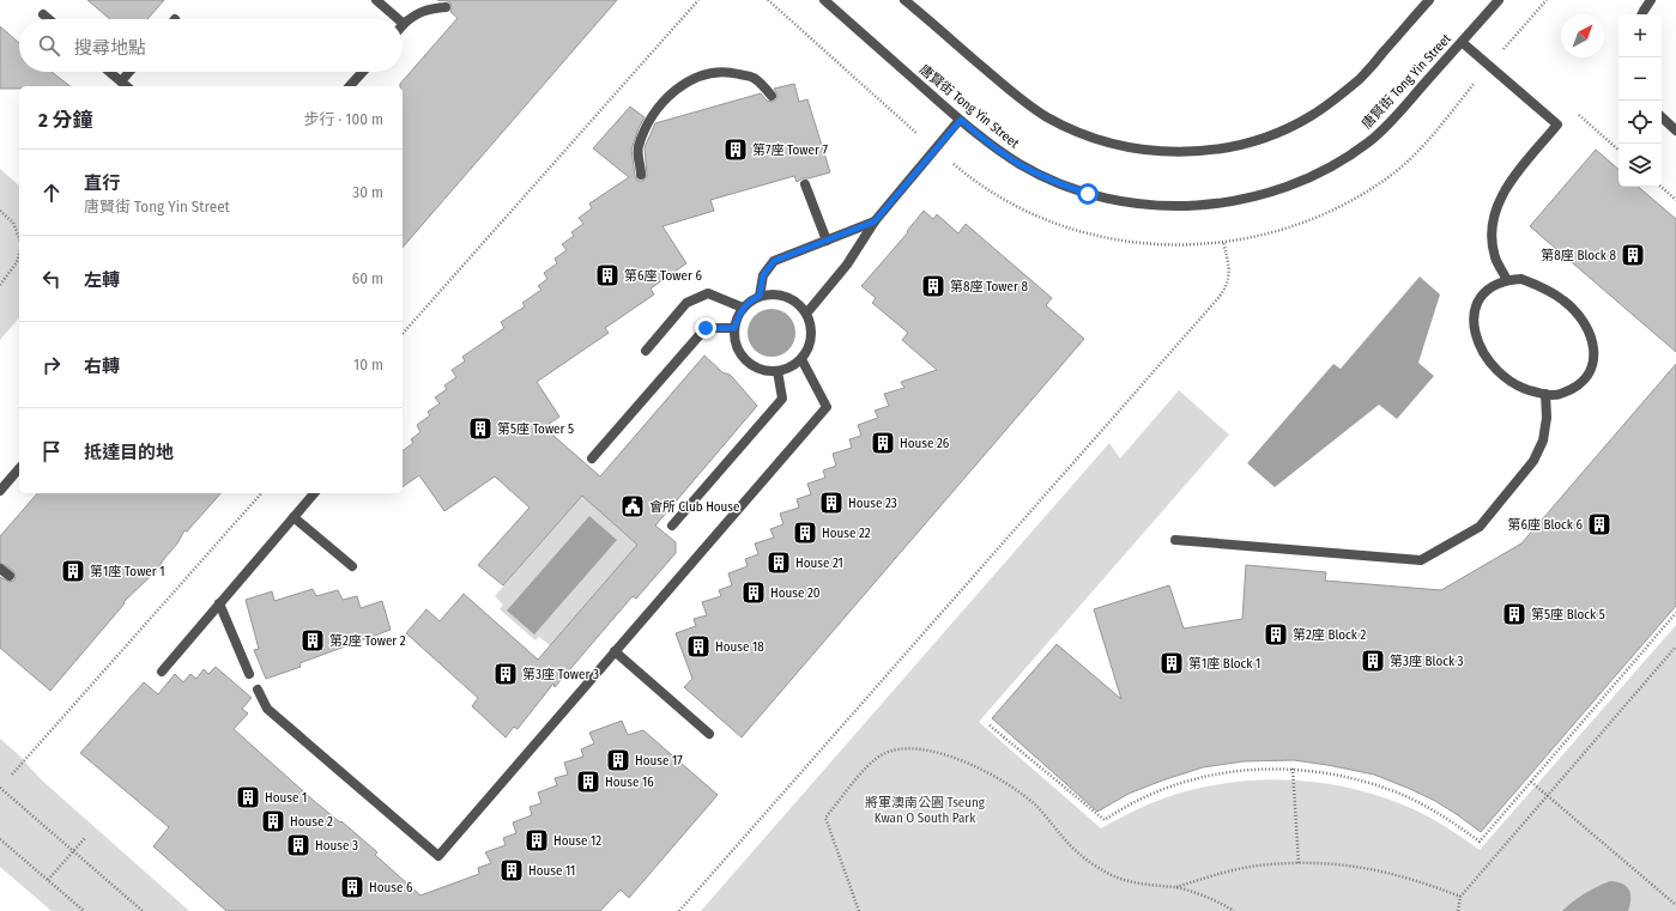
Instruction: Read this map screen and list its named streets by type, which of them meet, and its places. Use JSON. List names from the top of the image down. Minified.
{"streets":{"street":["唐賢街 Tong Yin Street"]},"parks":["將軍澳南公園 Tseung Kwan O South Park"],"places":{"building":["第7座 Tower 7","第8座 Block 8","第6座 Tower 6","第8座 Tower 8","第5座 Tower 5","House 26","House 23","第6座 Block 6","House 22","House 21","第1座 Tower 1","House 20","第5座 Block 5","第2座 Block 2","第2座 Tower 2","House 18","第3座 Block 3","第1座 Block 1","第3座 Tower 3","House 17","House 16","House 1","House 2","House 12","House 3","House 11","House 6"],"public building":["會所 Club House"]},"north":"top right","page":{"map_buttons":["+","−"],"search":"搜尋地點","heading":["2 分鐘","步行 · 100 m"],"list":[["直行","唐賢街 Tong Yin Street","30 m"],["左轉","60 m"],["右轉","10 m"],"抵達目的地"]}}
